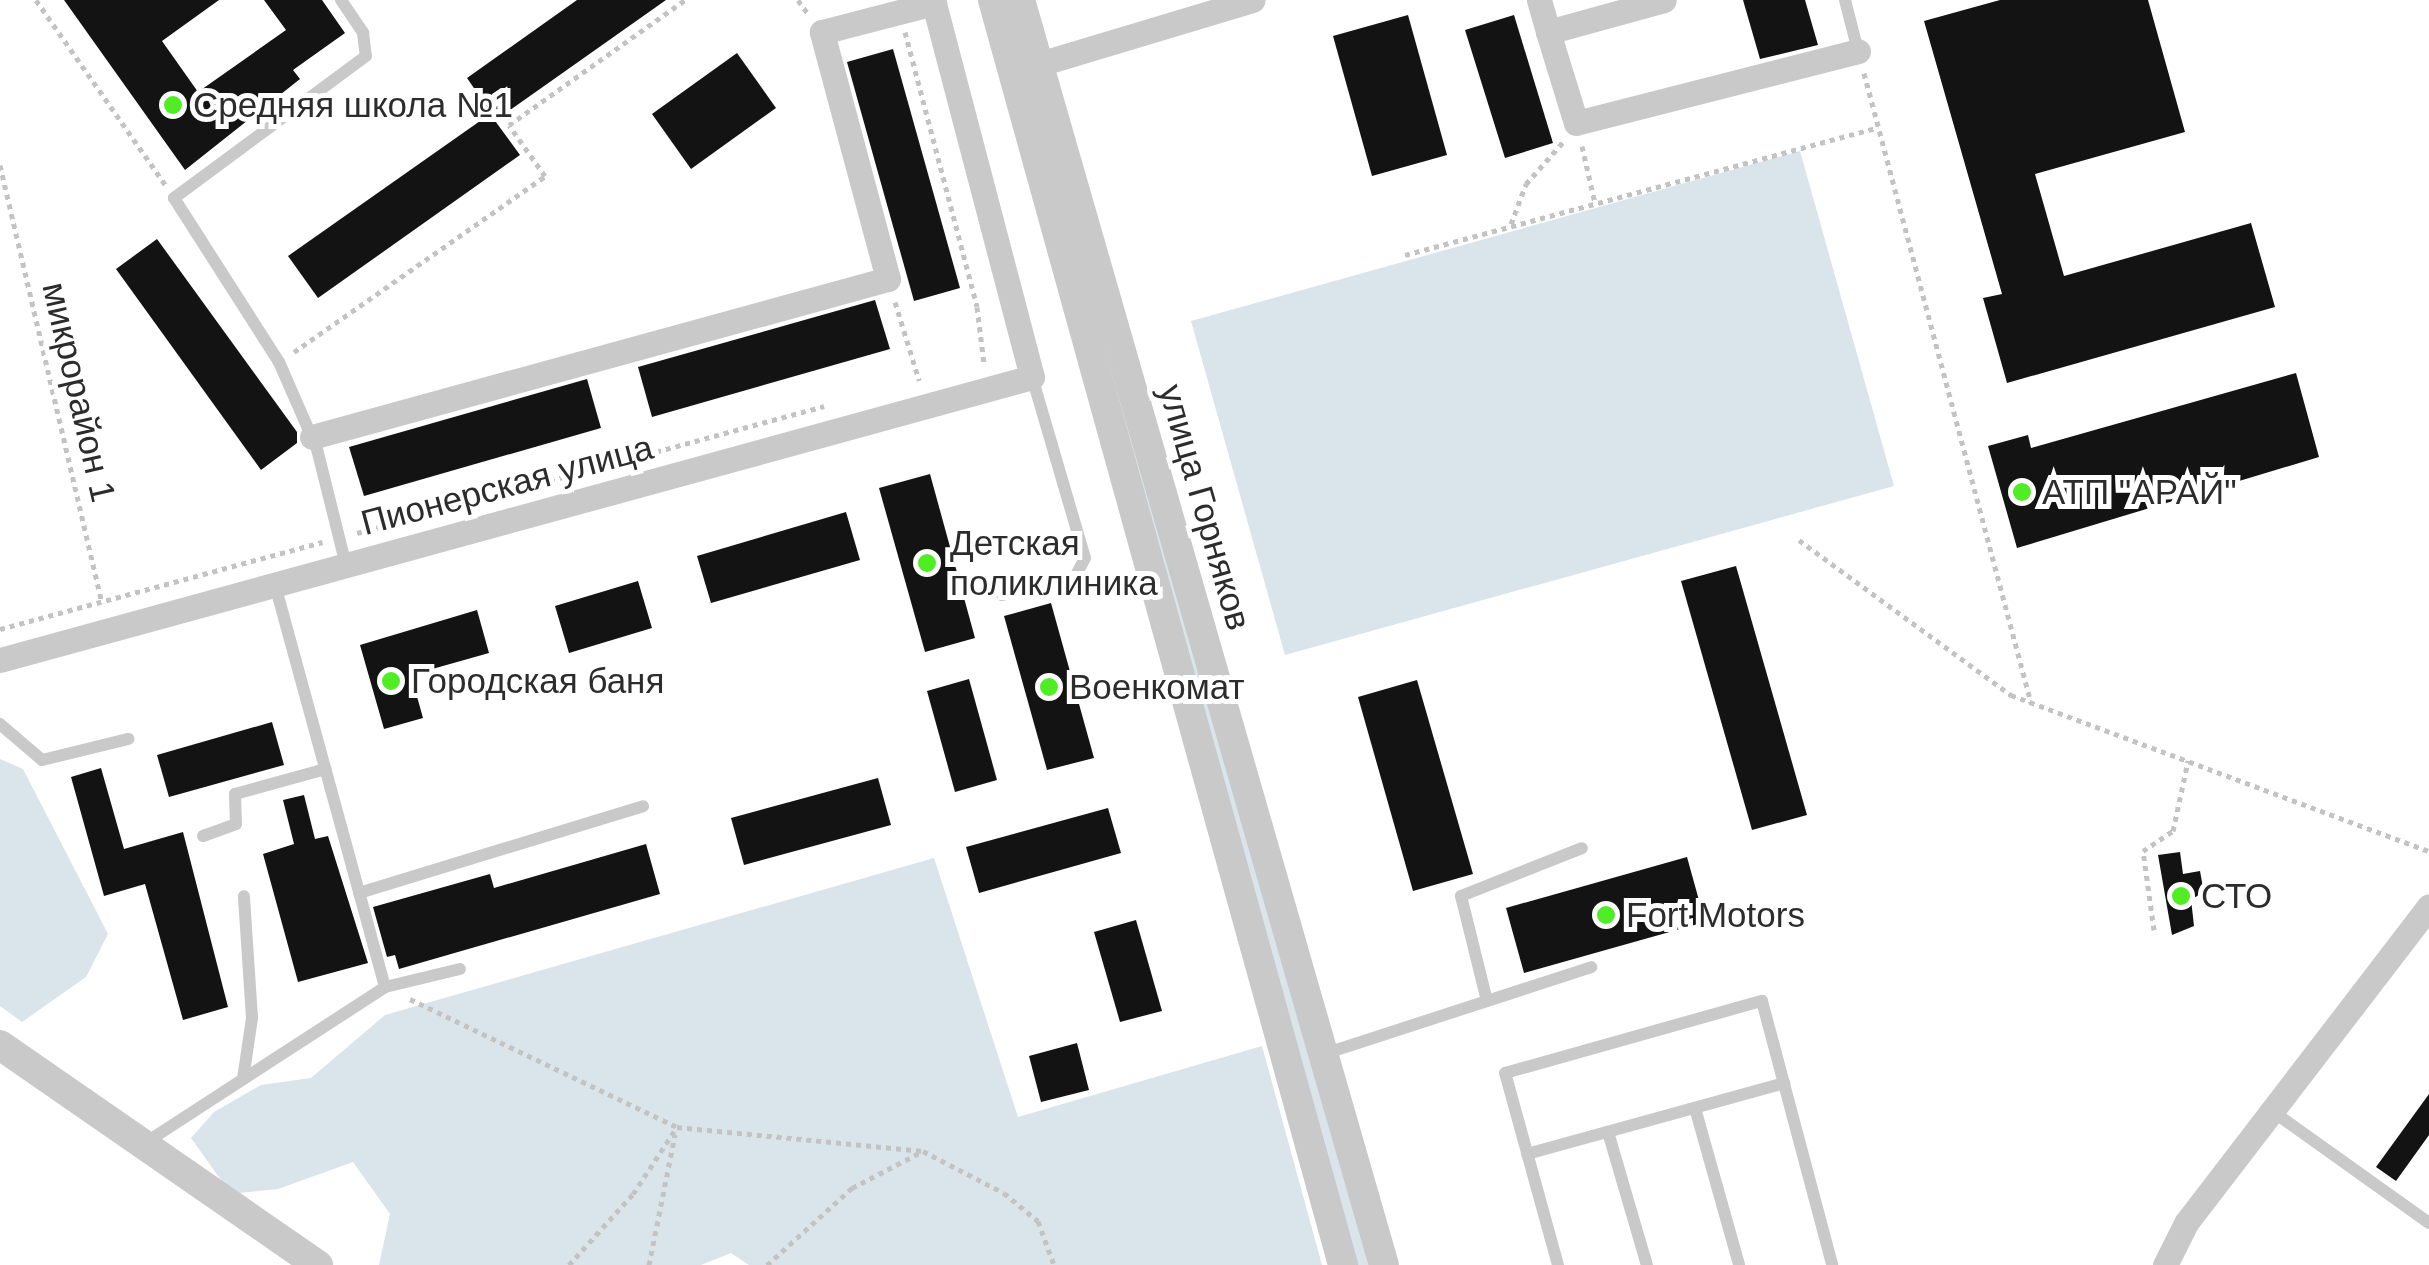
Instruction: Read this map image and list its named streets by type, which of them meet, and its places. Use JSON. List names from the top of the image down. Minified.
{"streets":{"street":["Пионерская улица","улица Горняков"],"path":["микрорайон 1"]},"crossings":[["микрорайон 1","Пионерская улица"]],"places":["Средняя школа №1","АТП \"АРАЙ\"","Детская поликлиника","Городская баня","Военкомат","СТО","Fort Motors"]}
